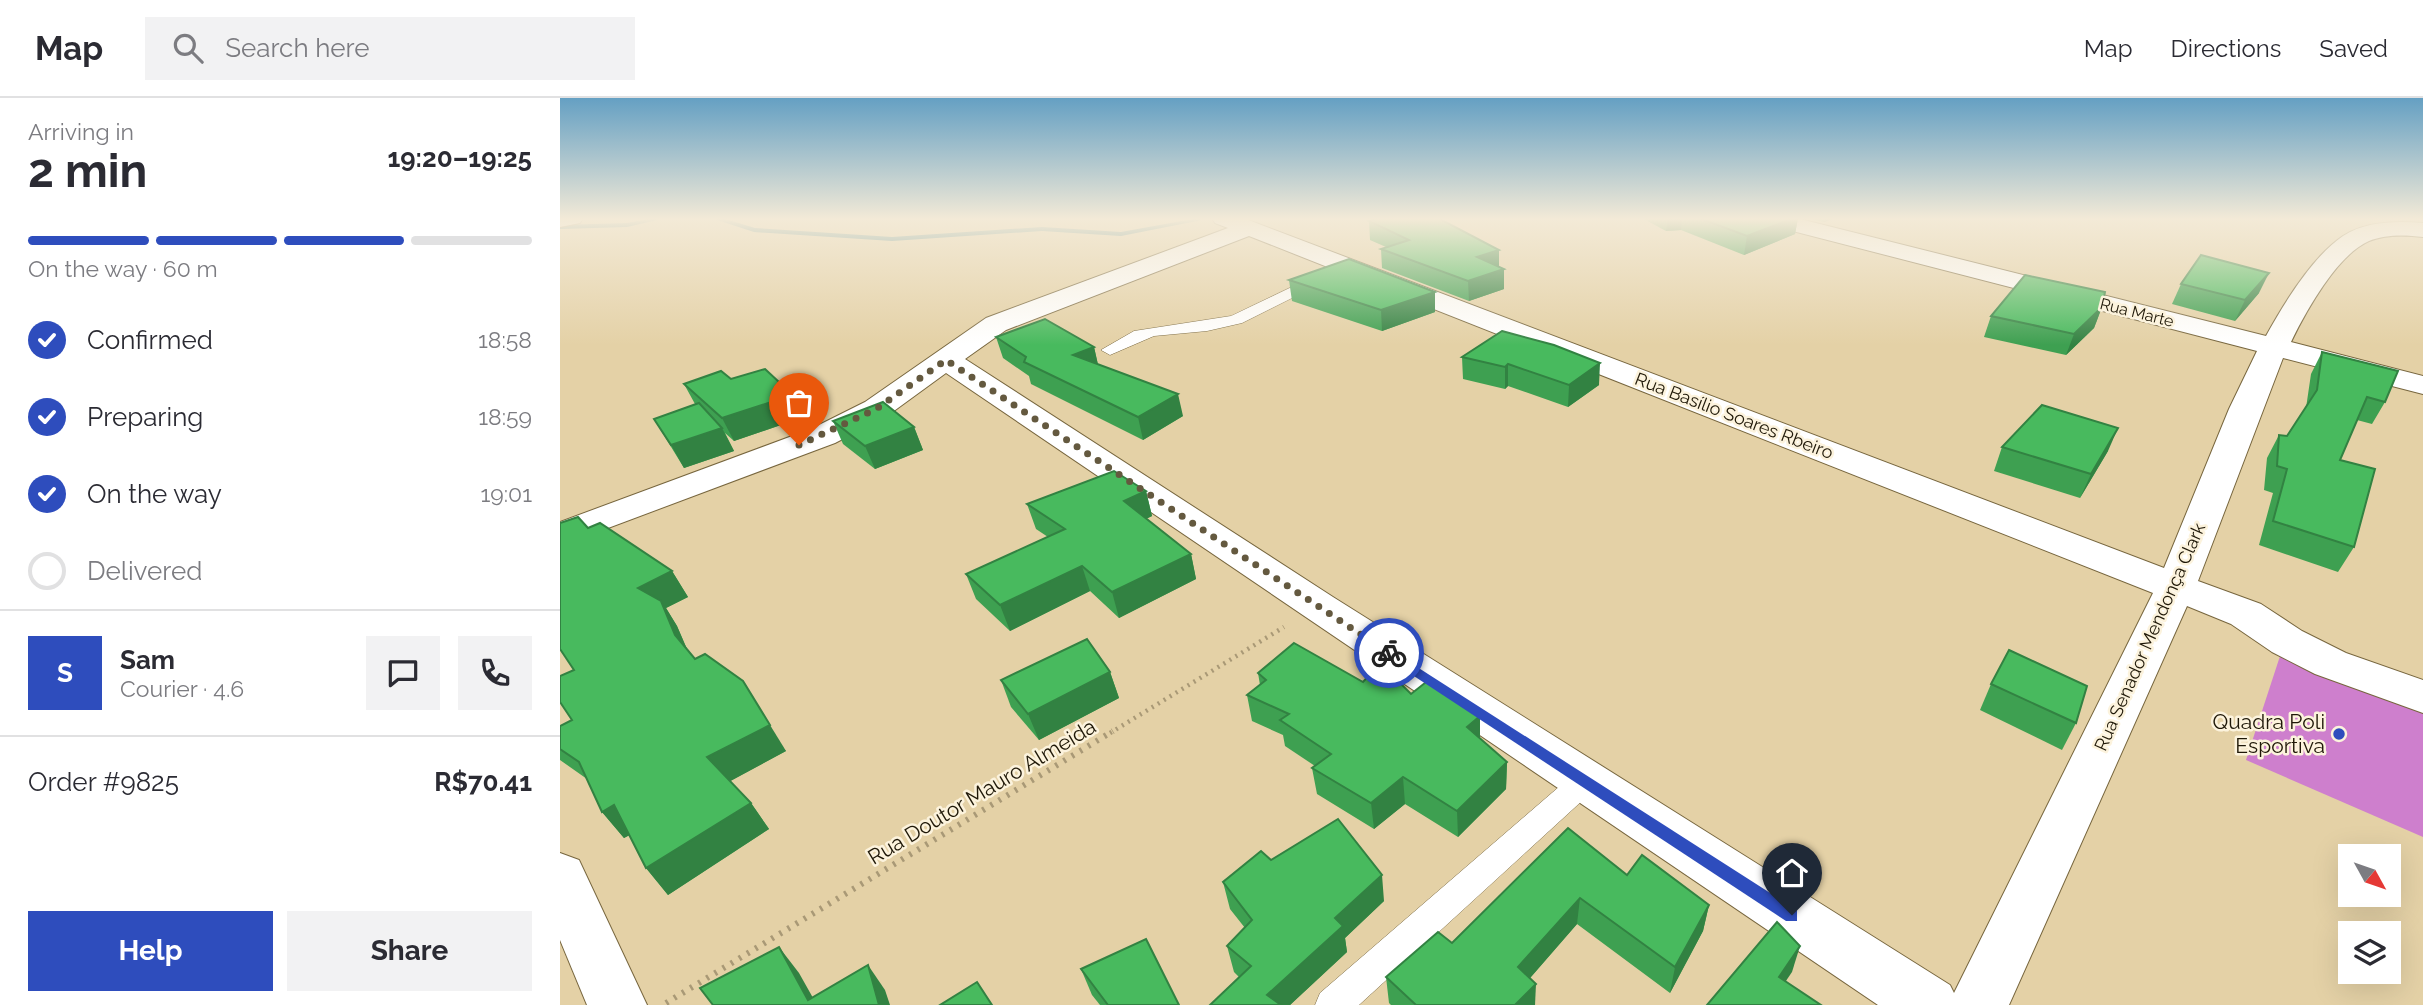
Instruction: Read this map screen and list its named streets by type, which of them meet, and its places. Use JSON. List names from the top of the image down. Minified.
{"streets":{"street":["Rua Marte","Rua Basílio Soares Rbeiro","Rua Senador Mendonça Clark"],"path":["Rua Doutor Mauro Almeida"]},"crossings":[["Rua Marte","Rua Senador Mendonça Clark"],["Rua Basílio Soares Rbeiro","Rua Senador Mendonça Clark"]],"places":["Quadra Poli Esportiva"],"north":"bottom right","page":{"header":"Map","search":"Search here","nav":["Map","Directions","Saved"],"heading":["2 min","Arriving in","19:20–19:25"],"panel":["Sam","Courier · 4.6","Order #9825","R$70.41"],"bar":"On the way · 60 m","list":[["Confirmed","18:58"],["Preparing","18:59"],["On the way","19:01"],"Delivered"],"round":"S","buttons":["Help","Share"]}}
